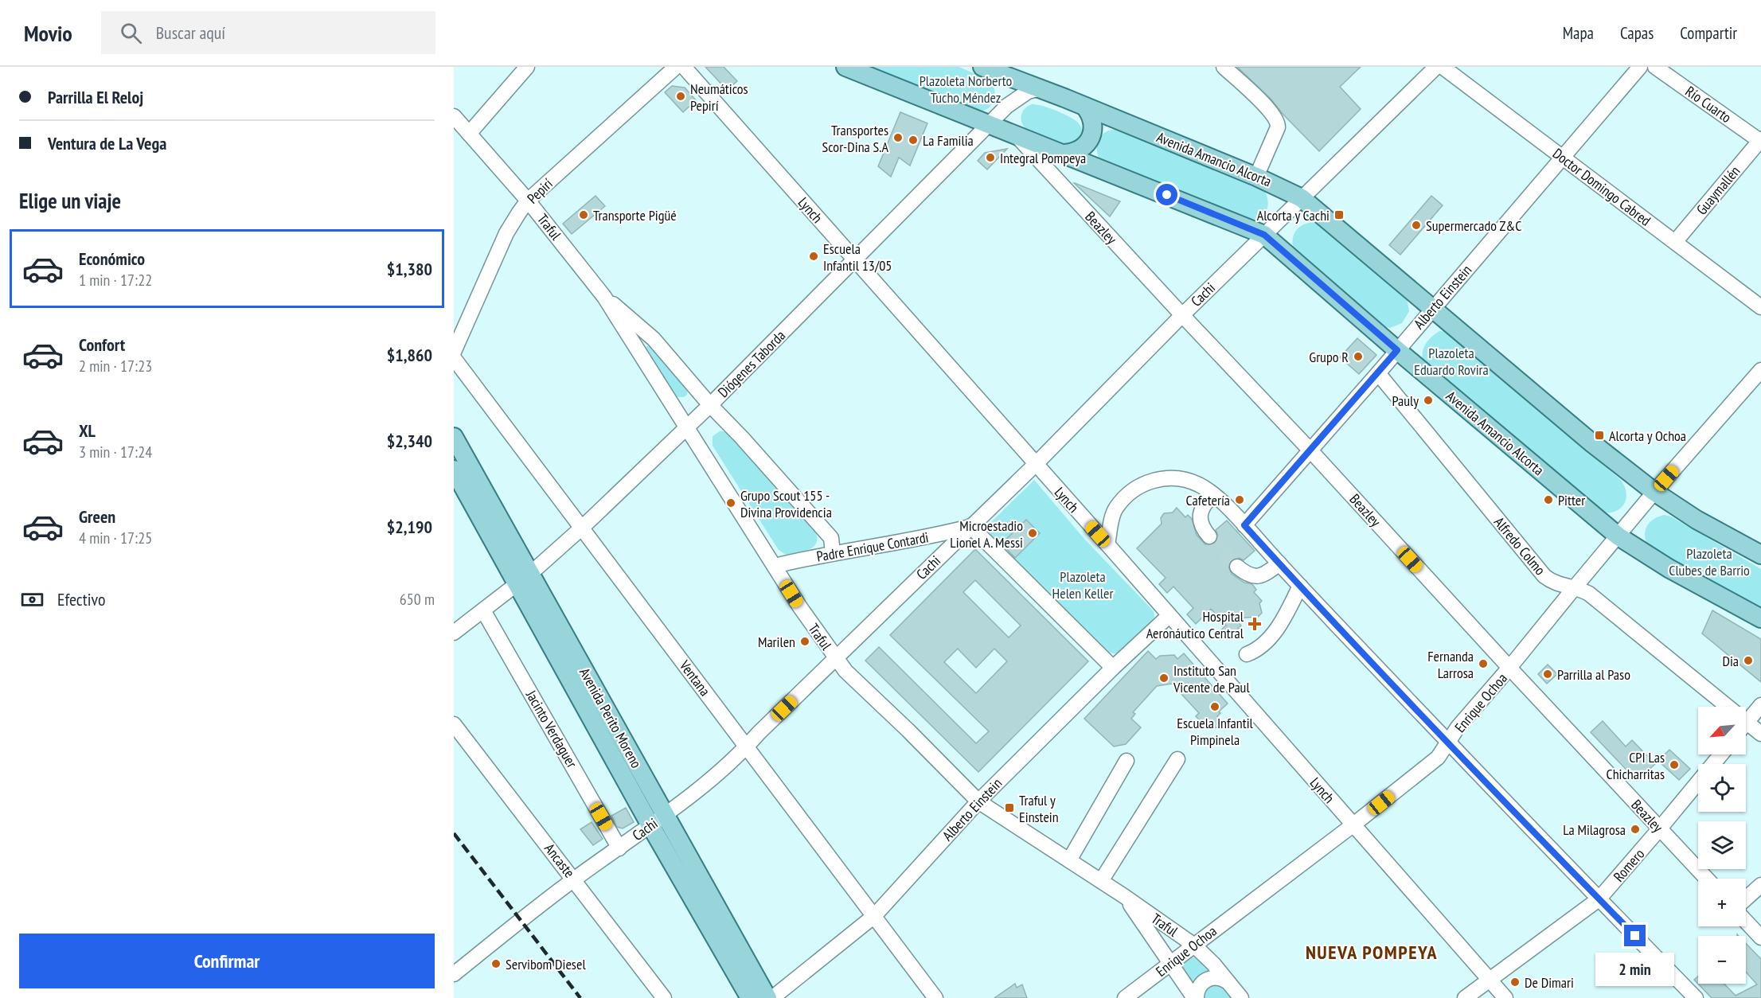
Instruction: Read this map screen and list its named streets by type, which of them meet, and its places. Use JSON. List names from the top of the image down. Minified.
{"streets":{"main road":["Avenida Amancio Alcorta","Avenida Perito Moreno"],"street":["Río Cuarto","Doctor Domingo Cabred","Guaymallén","Pepirí","Lynch","Traful","Beazley","Cachi","Alberto Einstein","Diógenes Taborda","Alfredo Colmo","Padre Enrique Contardi","Ventana","Enrique Ochoa","Jacinto Verdaguer","Ancaste","Romero"]},"crossings":[["Río Cuarto","Guaymallén"],["Avenida Amancio Alcorta","Beazley"],["Avenida Amancio Alcorta","Cachi"],["Avenida Amancio Alcorta","Alberto Einstein"],["Avenida Amancio Alcorta","Diógenes Taborda"],["Avenida Amancio Alcorta","Enrique Ochoa"],["Doctor Domingo Cabred","Guaymallén"],["Doctor Domingo Cabred","Alberto Einstein"],["Pepirí","Traful"],["Lynch","Cachi"],["Lynch","Alberto Einstein"],["Lynch","Diógenes Taborda"],["Lynch","Enrique Ochoa"],["Lynch","Romero"],["Traful","Cachi"],["Traful","Alberto Einstein"],["Traful","Diógenes Taborda"],["Traful","Padre Enrique Contardi"],["Traful","Enrique Ochoa"],["Beazley","Cachi"],["Beazley","Alberto Einstein"],["Beazley","Enrique Ochoa"],["Beazley","Romero"],["Cachi","Padre Enrique Contardi"],["Cachi","Ventana"],["Cachi","Avenida Perito Moreno"],["Cachi","Jacinto Verdaguer"],["Cachi","Ancaste"],["Alberto Einstein","Alfredo Colmo"],["Alberto Einstein","Ventana"],["Diógenes Taborda","Ventana"],["Diógenes Taborda","Avenida Perito Moreno"],["Diógenes Taborda","Jacinto Verdaguer"],["Alfredo Colmo","Enrique Ochoa"]],"districts":["NUEVA POMPEYA"],"parks":["Plazoleta Norberto Tucho Méndez","Plazoleta Eduardo Rovira","Plazoleta Clubes de Barrio","Plazoleta Helen Keller"],"places":{"other":["Neumáticos Pepirí","Transportes Scor-Dina S.A","La Familia","Integral Pompeya","Transporte Pigüé","Supermercado Z&C","Escuela Infantil 13/05","Grupo R","Pauly","Cafetería","Pitter","Grupo Scout 155 - Divina Providencia","Microestadio Lionel A. Messi","Marilen","Dia","Fernanda Larrosa","Parrilla al Paso","Instituto San Vicente de Paul","Escuela Infantil Pimpinela","CPI Las Chicharritas","La Milagrosa","Servibom Diesel","De Dimari"],"transit":["Alcorta y Cachi","Alcorta y Ochoa","Traful y Einstein"],"health":["Hospital Aeronáutico Central"]},"north":"bottom left","page":{"header":"Movio","search":"Buscar aquí","nav":["Mapa","Capas","Compartir"],"banner":["Parrilla El Reloj","Ventura de La Vega"],"heading":"Elige un viaje","list":[{"name":"Económico","note":"1 min · 17:22","value":"$1,380"},{"name":"Confort","note":"2 min · 17:23","value":"$1,860"},{"name":"XL","note":"3 min · 17:24","value":"$2,340"},{"name":"Green","note":"4 min · 17:25","value":"$2,190"}],"pay":["Efectivo","650 m"],"map_buttons":["+","−"],"buttons":"Confirmar","bubble":"2 min"}}
